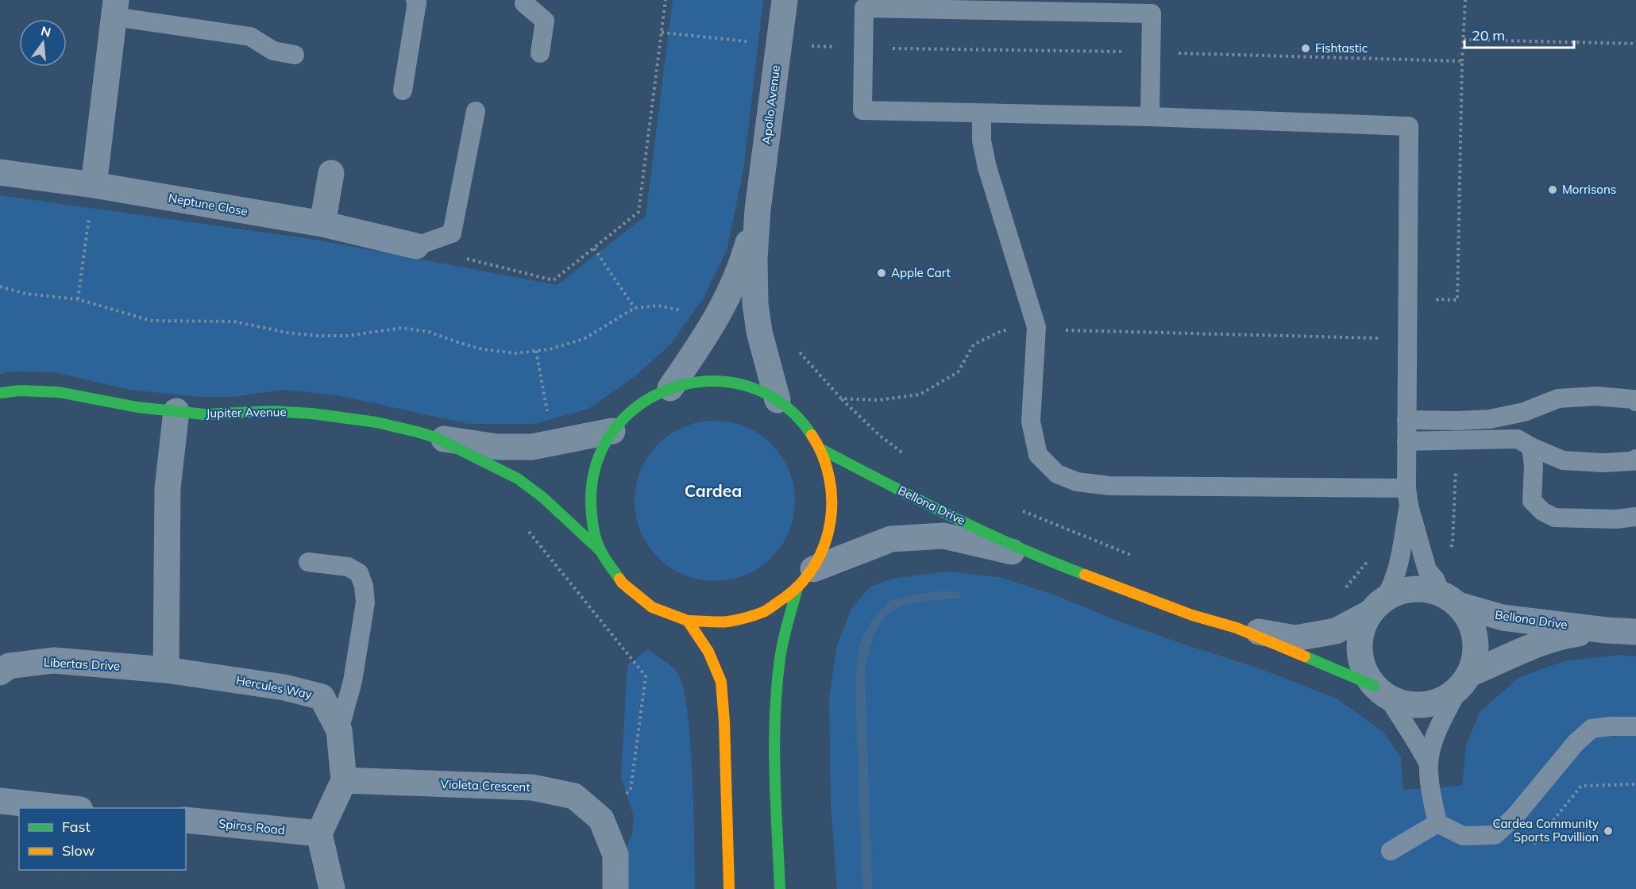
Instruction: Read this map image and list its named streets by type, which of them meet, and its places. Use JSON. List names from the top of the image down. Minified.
{"streets":{"street":["Apollo Avenue","Neptune Close","Jupiter Avenue","Bellona Drive","Libertas Drive","Hercules Way","Violeta Crescent","Spiros Road"]},"crossings":[["Libertas Drive","Hercules Way"],["Hercules Way","Violeta Crescent"]],"districts":["Cardea"],"places":["Fishtastic","Morrisons","Apple Cart","Cardea Community Sports Pavillion"],"legend":["Fast","Slow"],"scale_bar":"20 m","north":"top"}
